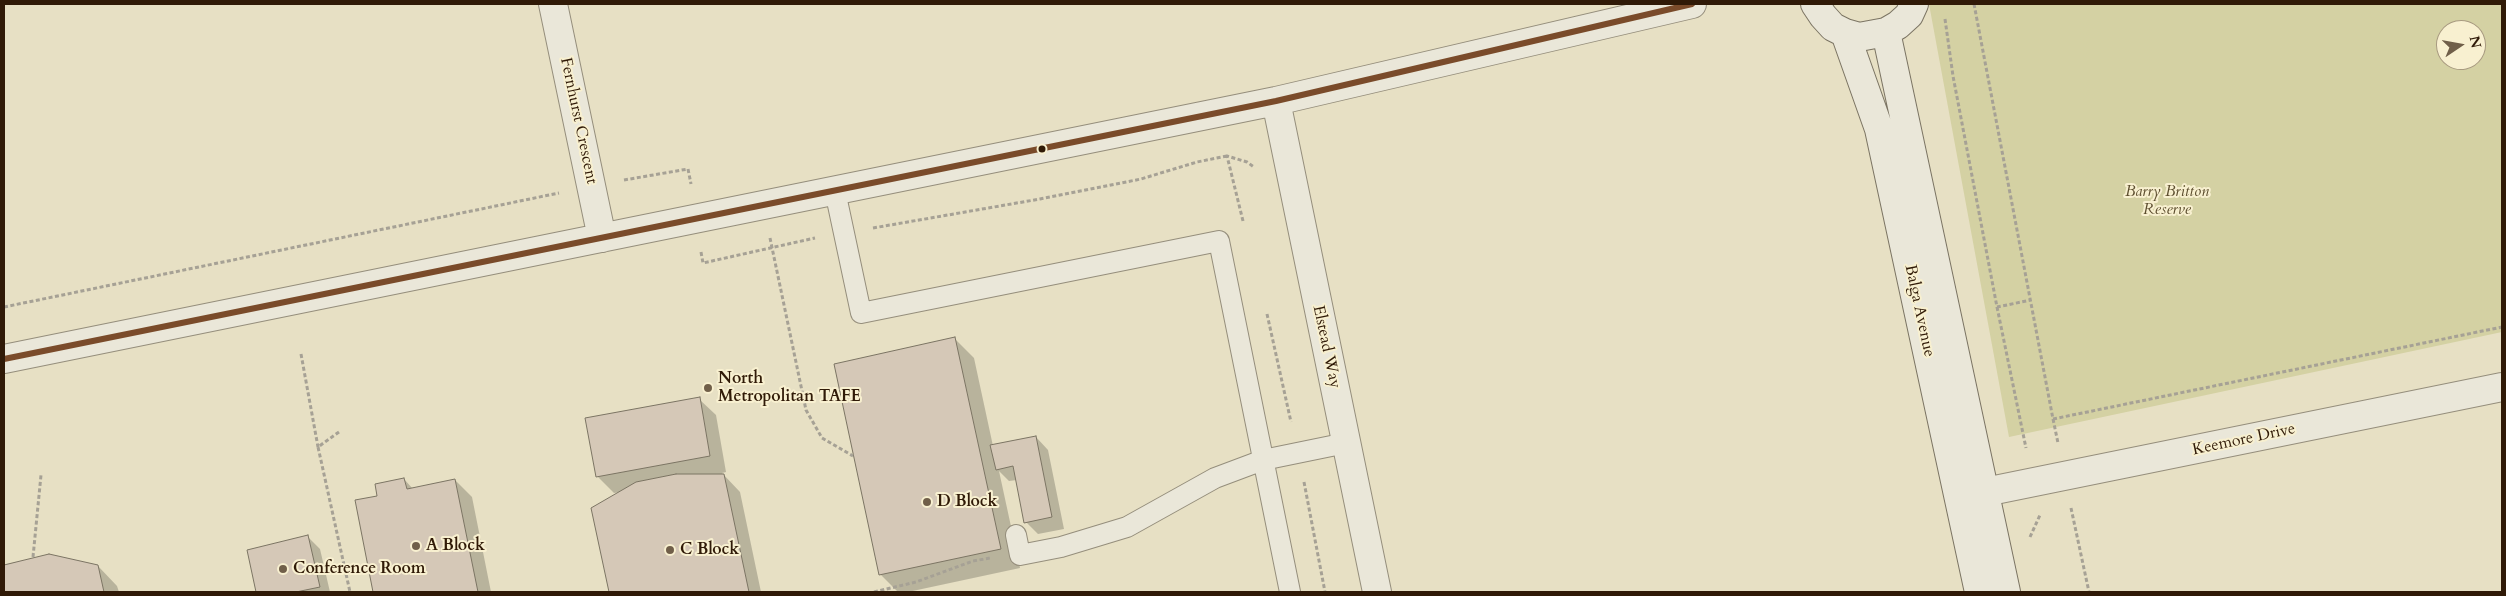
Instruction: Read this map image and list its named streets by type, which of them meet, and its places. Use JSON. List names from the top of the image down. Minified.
{"streets":{"street":["Fernhurst Crescent","Balga Avenue","Elstead Way","Keemore Drive"]},"crossings":[["Balga Avenue","Keemore Drive"]],"parks":["Barry Britton Reserve"],"places":["North Metropolitan TAFE","D Block","A Block","C Block","Conference Room"],"north":"right"}
